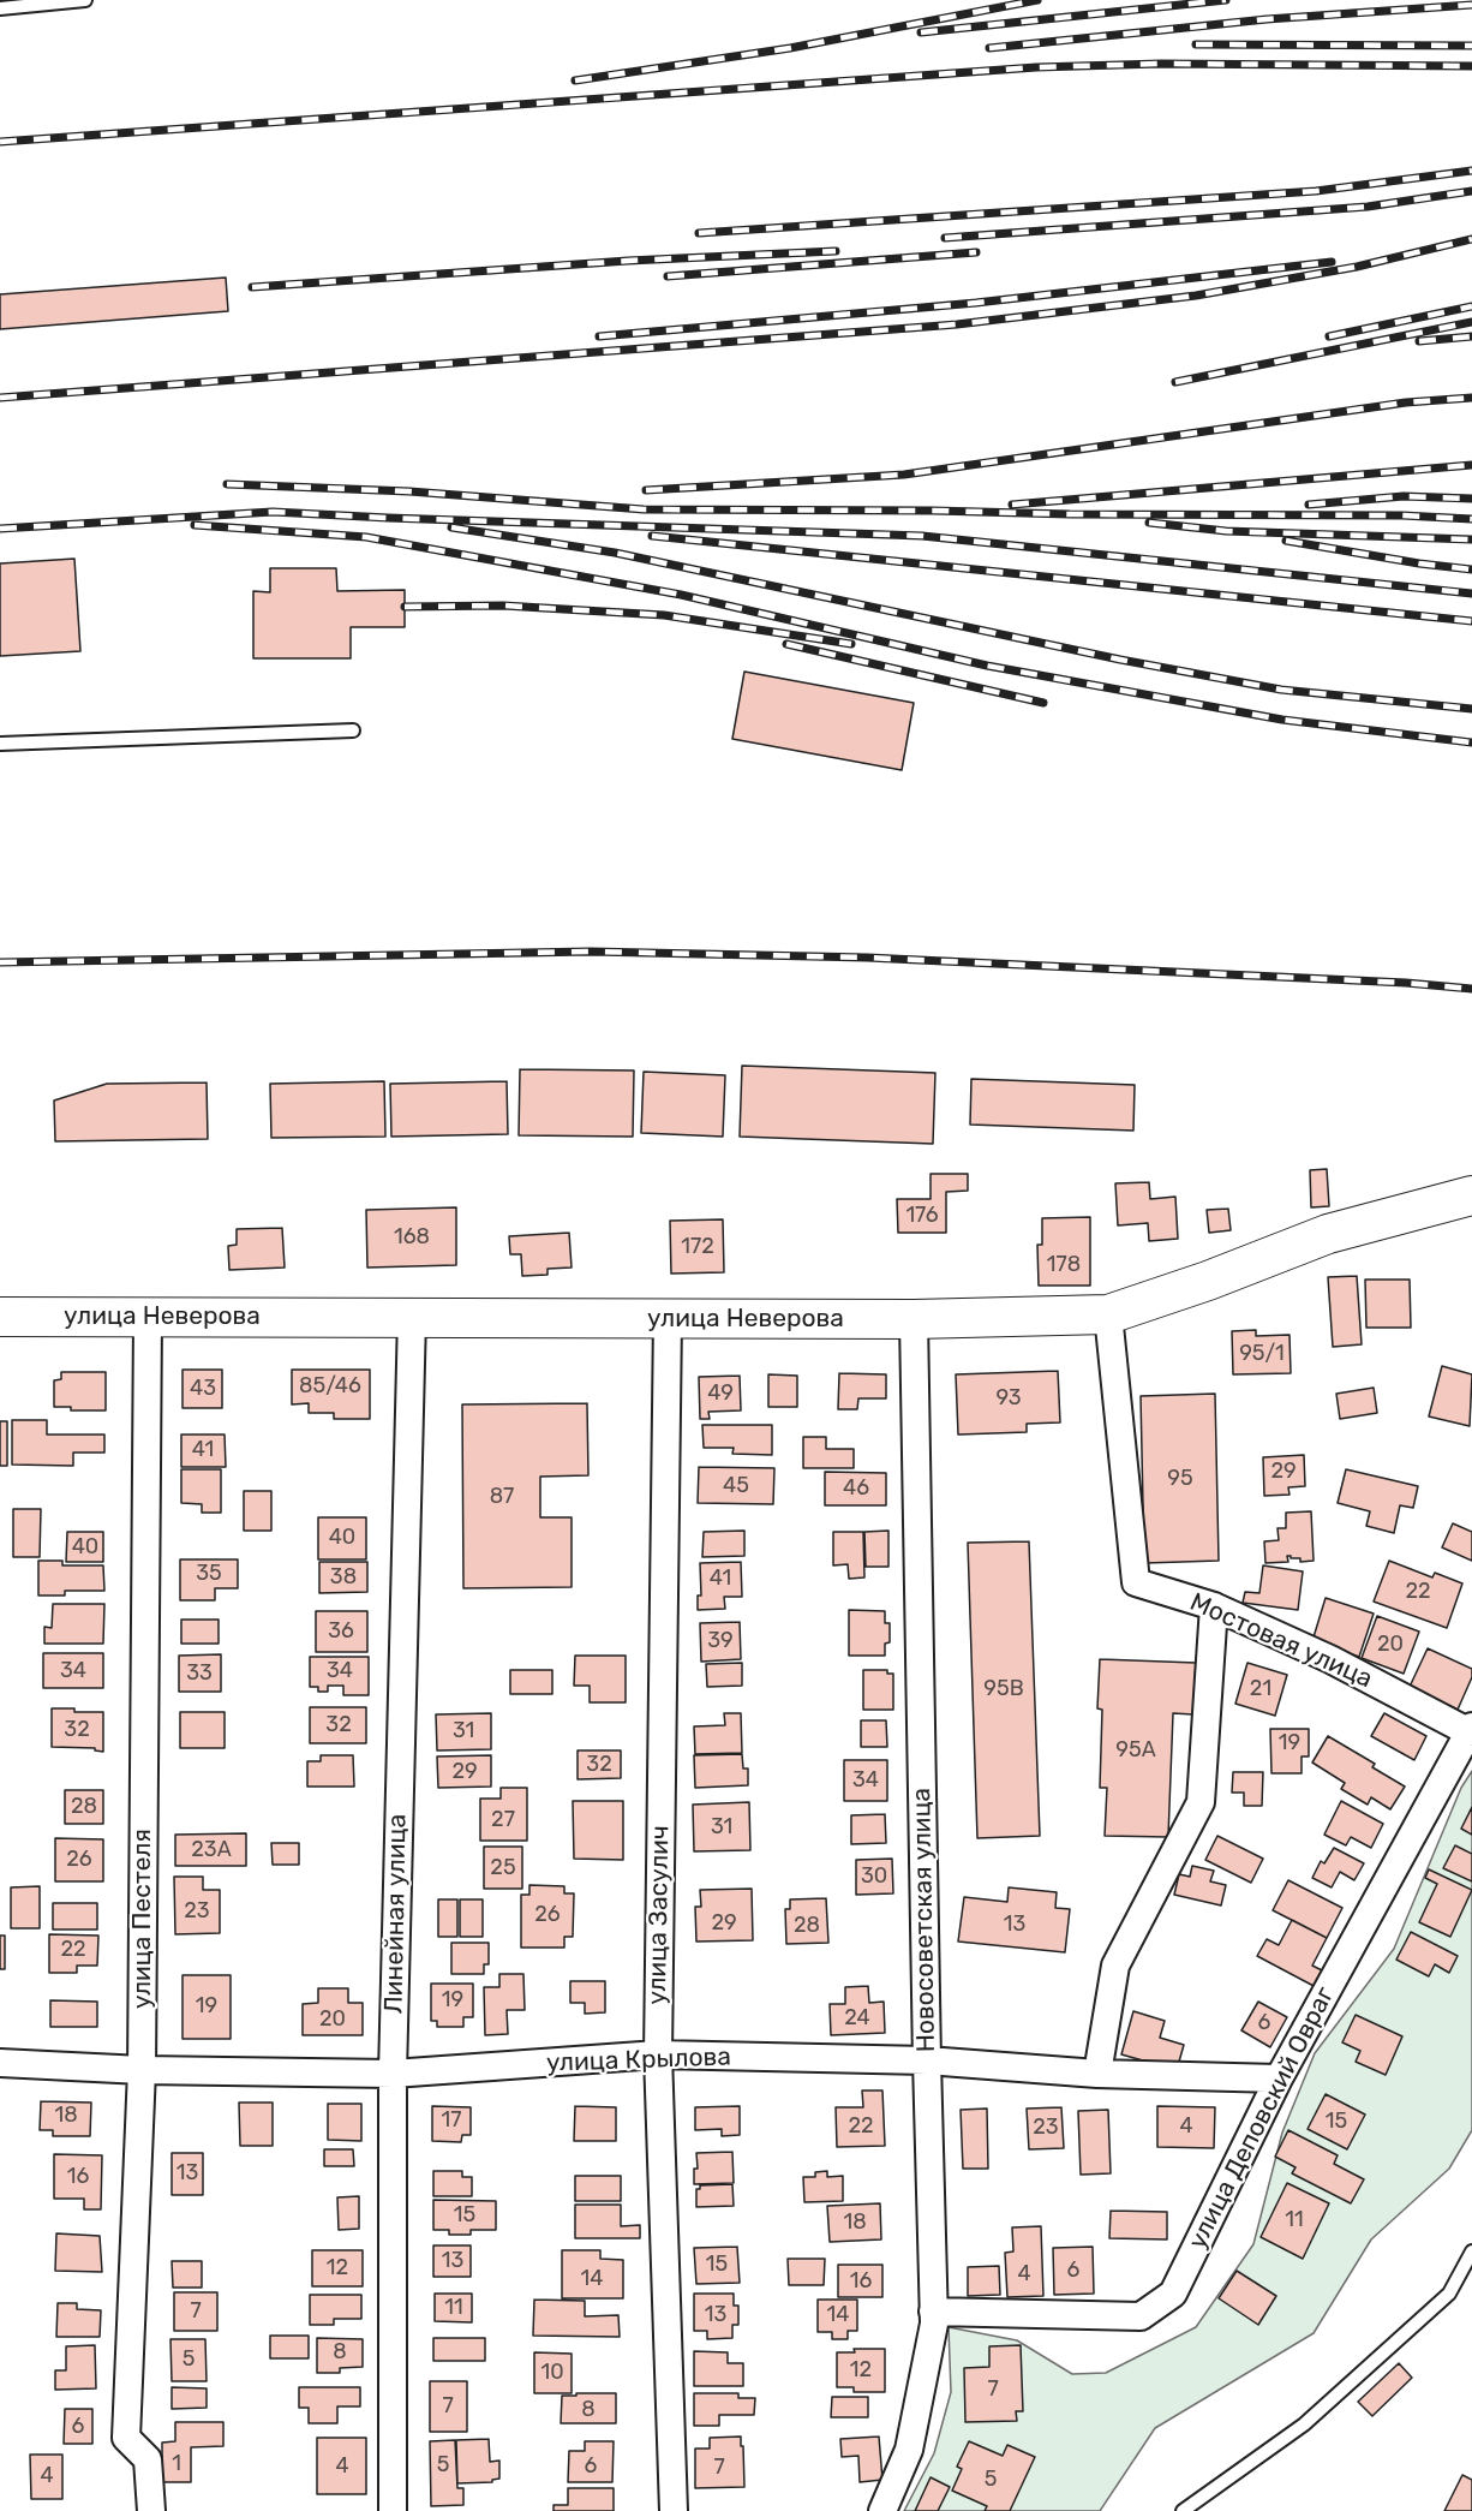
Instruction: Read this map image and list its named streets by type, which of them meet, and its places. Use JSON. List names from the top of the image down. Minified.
{"streets":{"street":["улица Неверова","Мостовая улица","Линейная улица","улица Засулич","улица Пестеля","Новосоветская улица","улица Крылова","улица Деповский Овраг"]},"crossings":[["улица Неверова","Мостовая улица"],["улица Неверова","Линейная улица"],["улица Неверова","улица Засулич"],["улица Неверова","улица Пестеля"],["улица Неверова","Новосоветская улица"],["Мостовая улица","улица Деповский Овраг"],["Линейная улица","улица Крылова"],["улица Засулич","улица Крылова"],["улица Пестеля","улица Крылова"],["Новосоветская улица","улица Крылова"],["Новосоветская улица","улица Деповский Овраг"],["улица Крылова","улица Деповский Овраг"]],"house_numbers":["176","168","172","178","95/1","85/46","43","49","93","41","29","95","45","46","87","40","40","35","38","41","22","36","39","20","34","34","33","95В","21","32","32","31","19","95А","32","29","34","28","27","31","23А","26","25","30","23","26","29","13","28","22","19","19","24","20","6","18","17","15","22","4","23","13","16","15","11","18","13","15","12","6","4","14","16","11","7","13","14","8","5","12","10","7","7","8","6","1","5","4","6","7","4","5"]}
